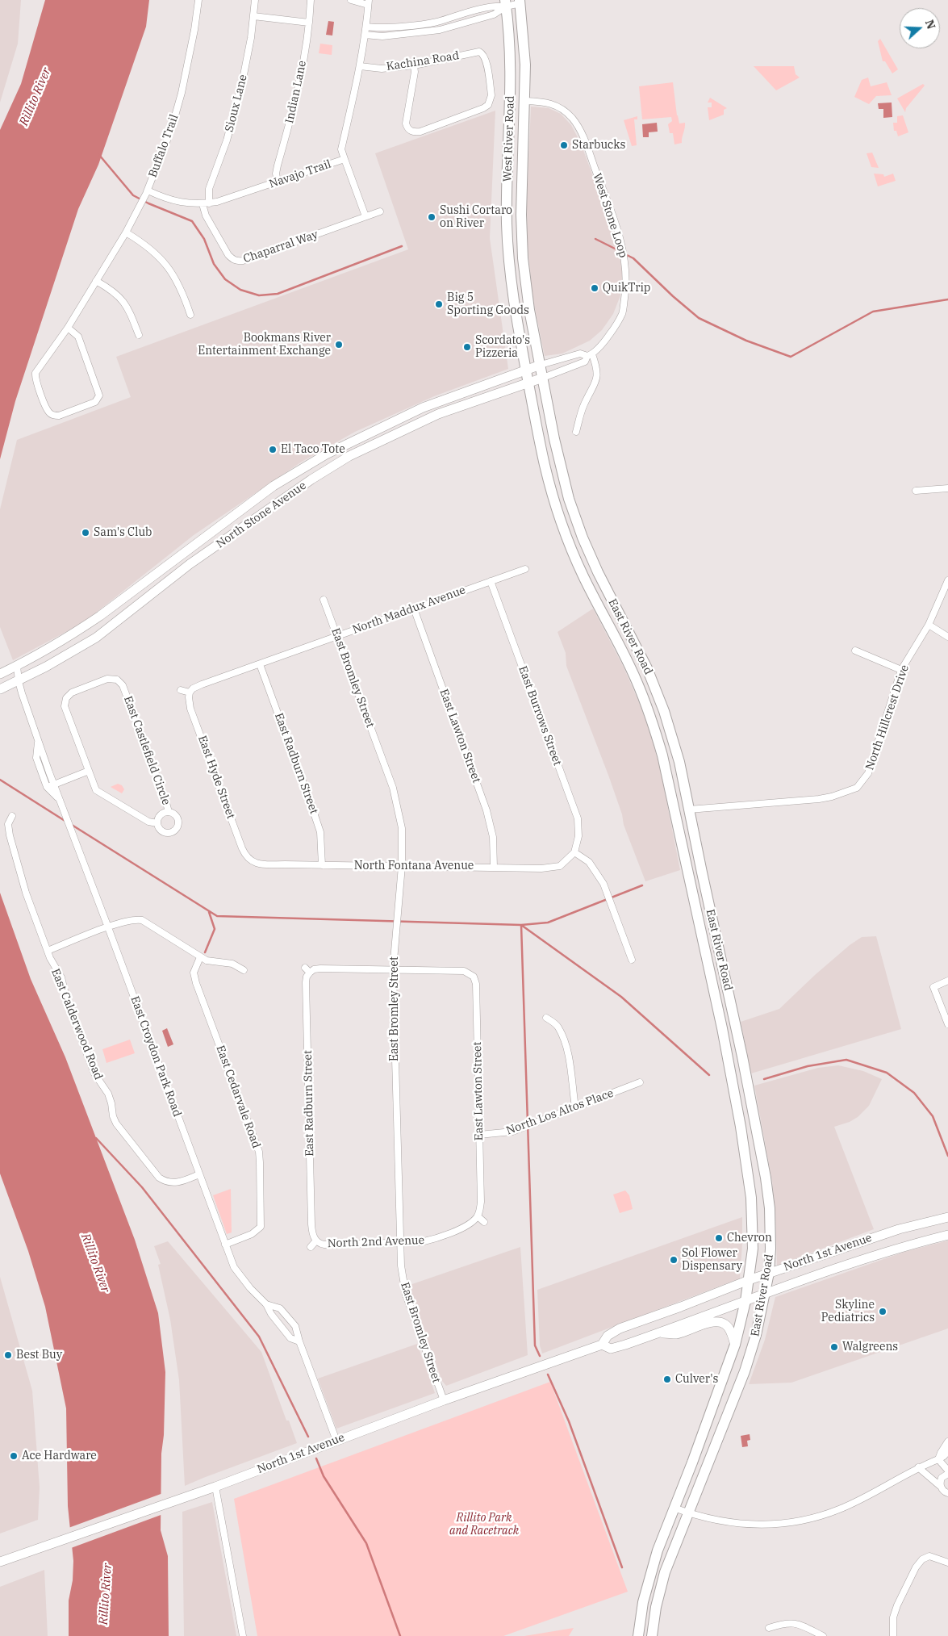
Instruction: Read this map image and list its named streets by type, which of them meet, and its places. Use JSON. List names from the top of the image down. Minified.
{"streets":{"main road":["West River Road","North Stone Avenue","East River Road","North 1st Avenue"],"street":["Kachina Road","Indian Lane","Sioux Lane","Buffalo Trail","Navajo Trail","West Stone Loop","Chaparral Way","North Maddux Avenue","East Bromley Street","East Burrows Street","North Hillcrest Drive","East Lawton Street","East Castlefield Circle","East Radburn Street","East Hyde Street","North Fontana Avenue","East Calderwood Road","East Croydon Park Road","East Cedarvale Road","North Los Altos Place","North 2nd Avenue"]},"crossings":[["Kachina Road","Navajo Trail"],["Indian Lane","Navajo Trail"],["Sioux Lane","Navajo Trail"],["Sioux Lane","Chaparral Way"],["West River Road","West Stone Loop"],["West River Road","East River Road"],["Buffalo Trail","Navajo Trail"],["Navajo Trail","Chaparral Way"],["West Stone Loop","North Stone Avenue"],["West Stone Loop","East River Road"],["North Stone Avenue","East River Road"],["North Stone Avenue","East Croydon Park Road"],["North Maddux Avenue","East Bromley Street"],["North Maddux Avenue","East Burrows Street"],["North Maddux Avenue","East Lawton Street"],["North Maddux Avenue","East Radburn Street"],["North Maddux Avenue","East Hyde Street"],["East River Road","North Hillcrest Drive"],["East River Road","North 1st Avenue"],["East Bromley Street","East Lawton Street"],["East Bromley Street","North Fontana Avenue"],["East Bromley Street","North 2nd Avenue"],["East Bromley Street","North 1st Avenue"],["East Burrows Street","North Fontana Avenue"],["East Lawton Street","North Fontana Avenue"],["East Lawton Street","North Los Altos Place"],["East Lawton Street","North 2nd Avenue"],["East Radburn Street","North Fontana Avenue"],["East Radburn Street","North 2nd Avenue"],["East Hyde Street","North Fontana Avenue"],["East Calderwood Road","East Croydon Park Road"],["East Croydon Park Road","East Cedarvale Road"],["East Croydon Park Road","North 1st Avenue"]],"water":["Rillito River"],"parks":["Rillito Park and Racetrack"],"places":["Starbucks","Sushi Cortaro on River","QuikTrip","Big 5 Sporting Goods","Bookmans River Entertainment Exchange","Scordato's Pizzeria","El Taco Tote","Sam's Club","Chevron","Sol Flower Dispensary","Skyline Pediatrics","Walgreens","Best Buy","Culver's","Ace Hardware"],"north":"right"}
